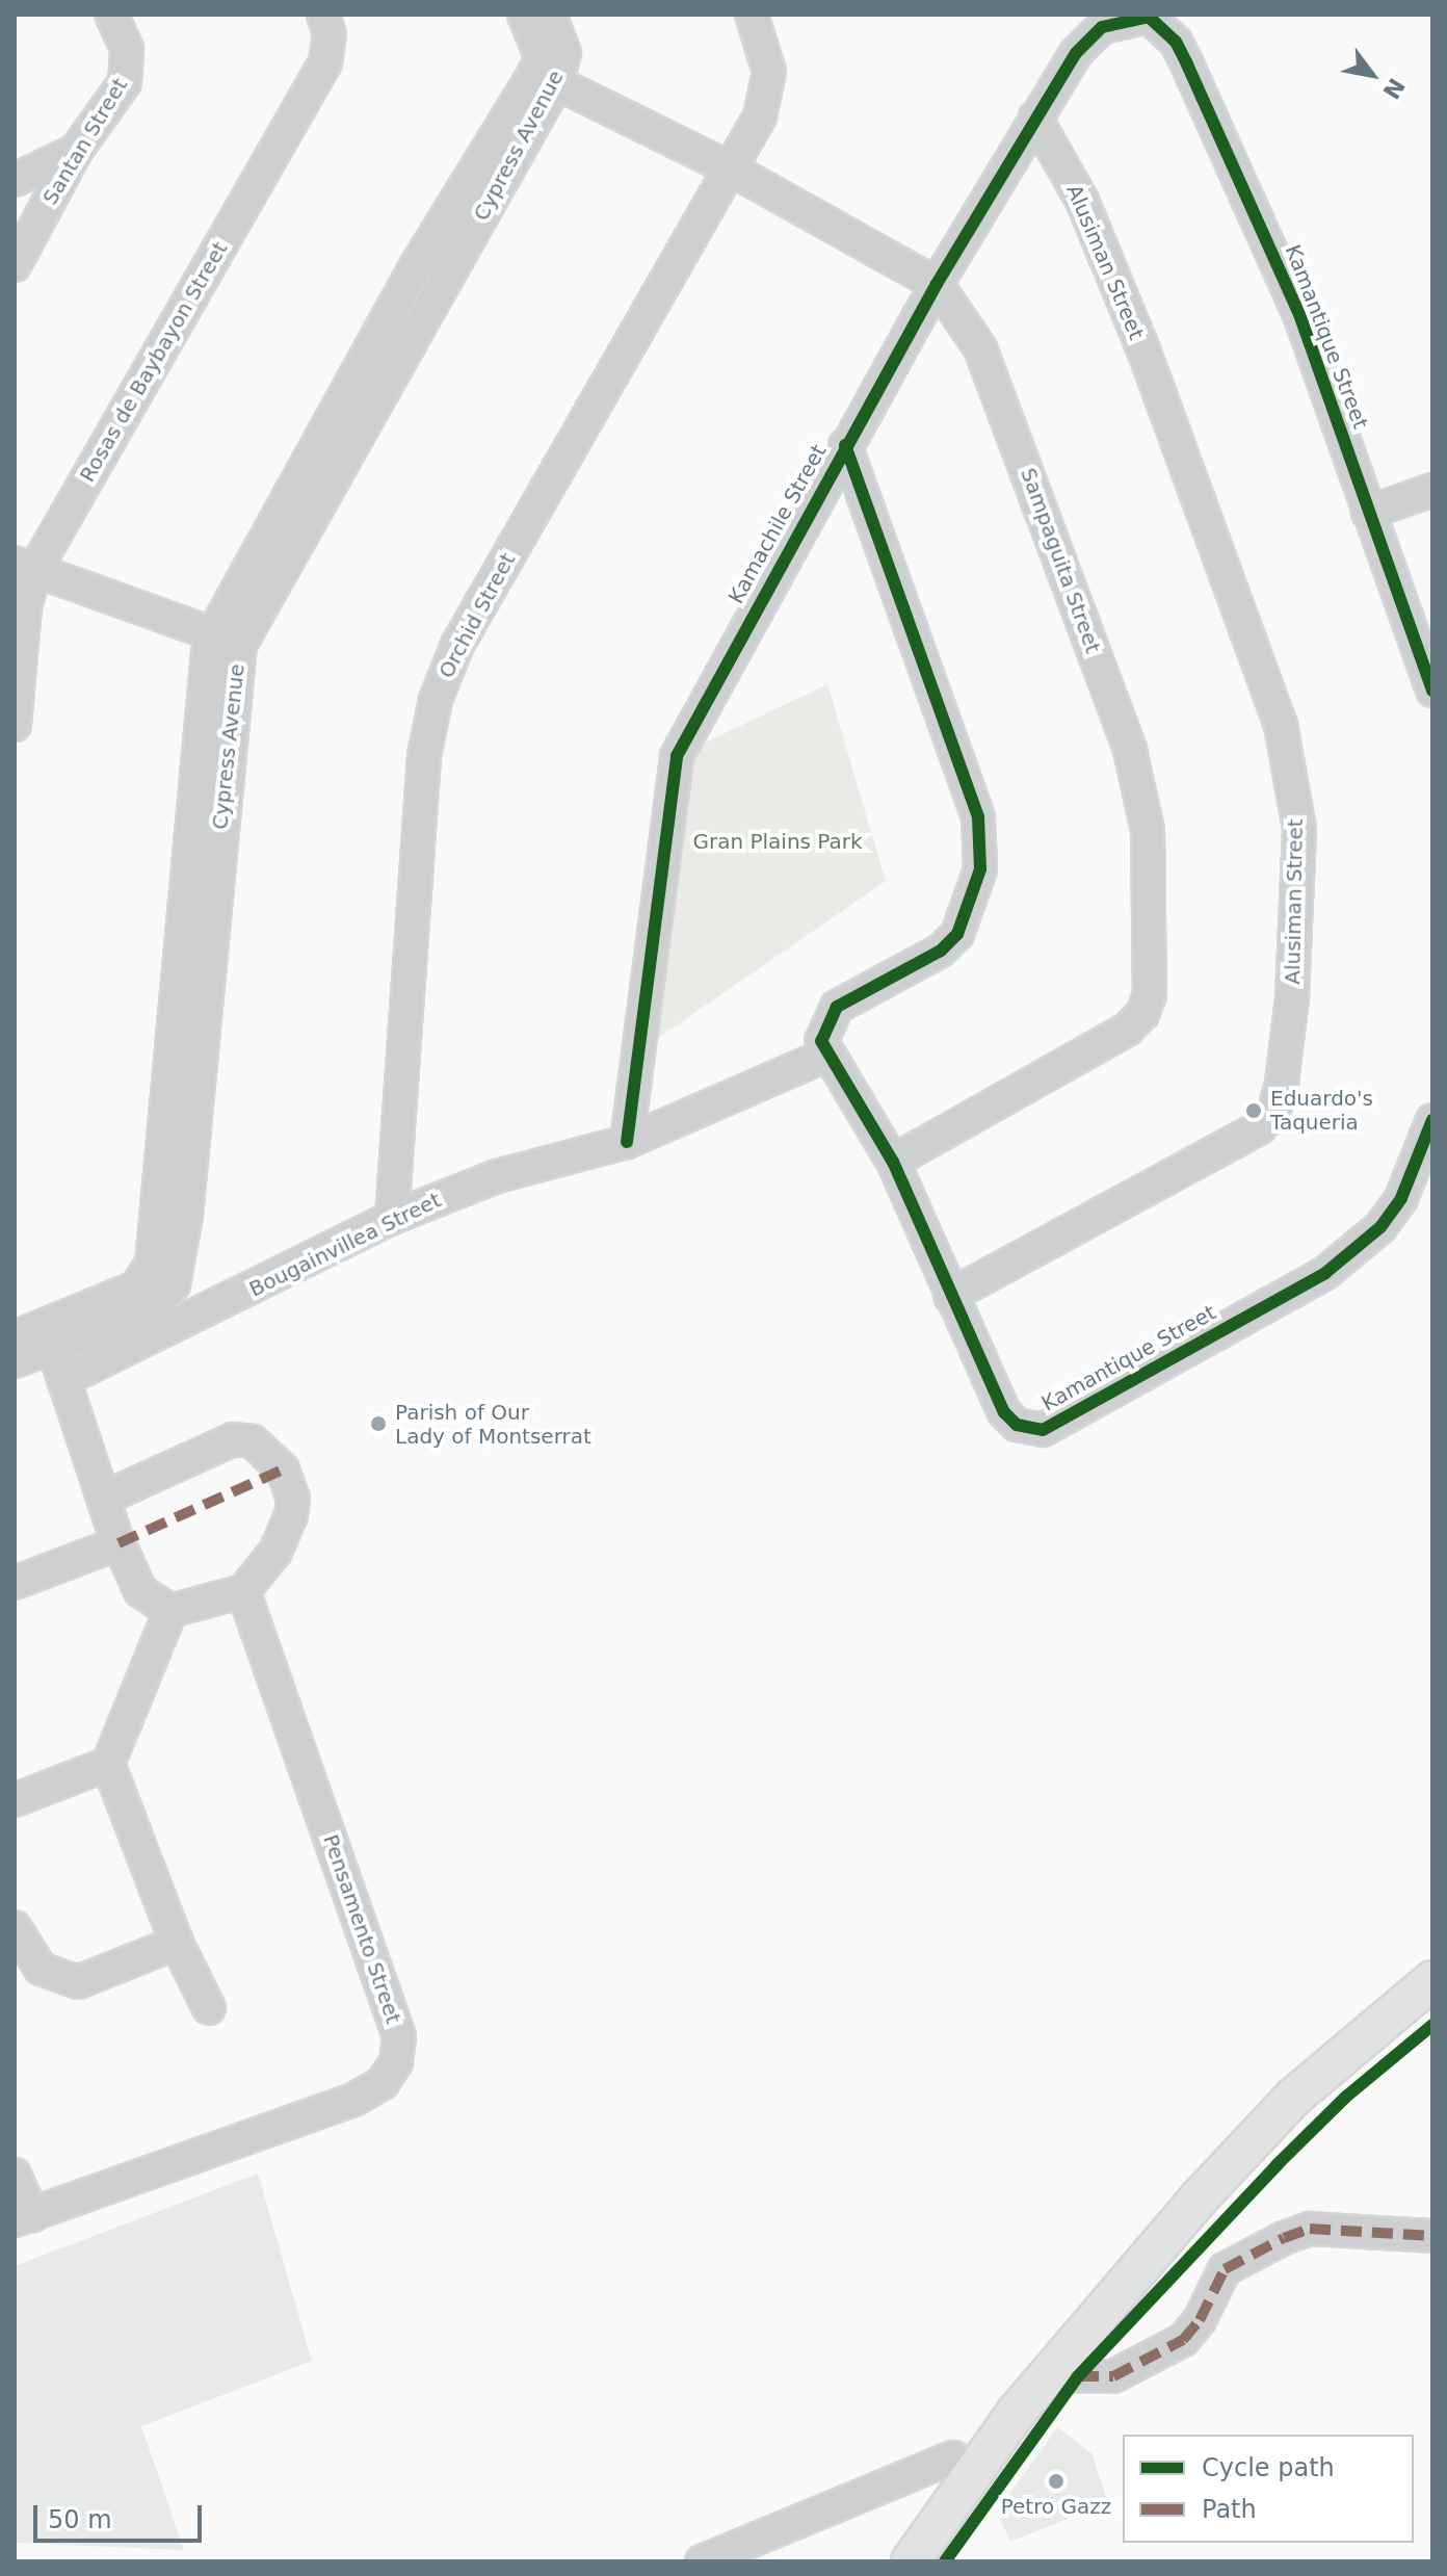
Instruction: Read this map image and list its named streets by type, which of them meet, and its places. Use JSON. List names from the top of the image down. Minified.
{"streets":{"street":["Santan Street","Cypress Avenue","Alusiman Street","Kamantique Street","Rosas de Baybayon Street","Kamachile Street","Sampaguita Street","Orchid Street","Bougainvillea Street","Pensamento Street"]},"crossings":[["Cypress Avenue","Sampaguita Street"],["Cypress Avenue","Bougainvillea Street"],["Alusiman Street","Kamantique Street"],["Alusiman Street","Kamachile Street"],["Kamantique Street","Kamachile Street"],["Kamantique Street","Sampaguita Street"],["Kamantique Street","Bougainvillea Street"],["Kamachile Street","Sampaguita Street"],["Kamachile Street","Bougainvillea Street"],["Sampaguita Street","Orchid Street"],["Orchid Street","Bougainvillea Street"]],"parks":["Gran Plains Park"],"places":["Eduardo's Taqueria","Parish of Our Lady of Montserrat","Petro Gazz"],"legend":["Cycle path","Path"],"scale_bar":"50 m","north":"bottom right"}
